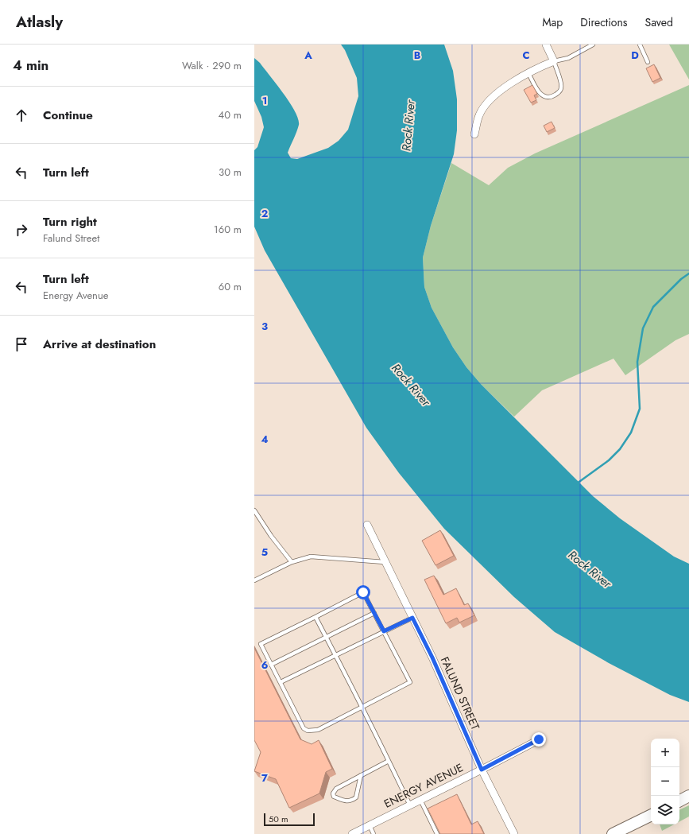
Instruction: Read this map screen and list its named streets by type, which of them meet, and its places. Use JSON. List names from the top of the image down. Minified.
{"streets":{"street":["FALUND STREET","ENERGY AVENUE"]},"crossings":[["FALUND STREET","ENERGY AVENUE"]],"water":["Rock River"],"scale_bar":"50 m","page":{"header":"Atlasly","nav":["Map","Directions","Saved"],"heading":["4 min","Walk · 290 m"],"list":[["Continue","40 m"],["Turn left","30 m"],["Turn right","Falund Street","160 m"],["Turn left","Energy Avenue","60 m"],"Arrive at destination"],"map_buttons":["+","−"],"scale":"50 m"},"grid":{"columns":["A","B","C","D"],"rows":["1","2","3","4","5","6","7"]}}
